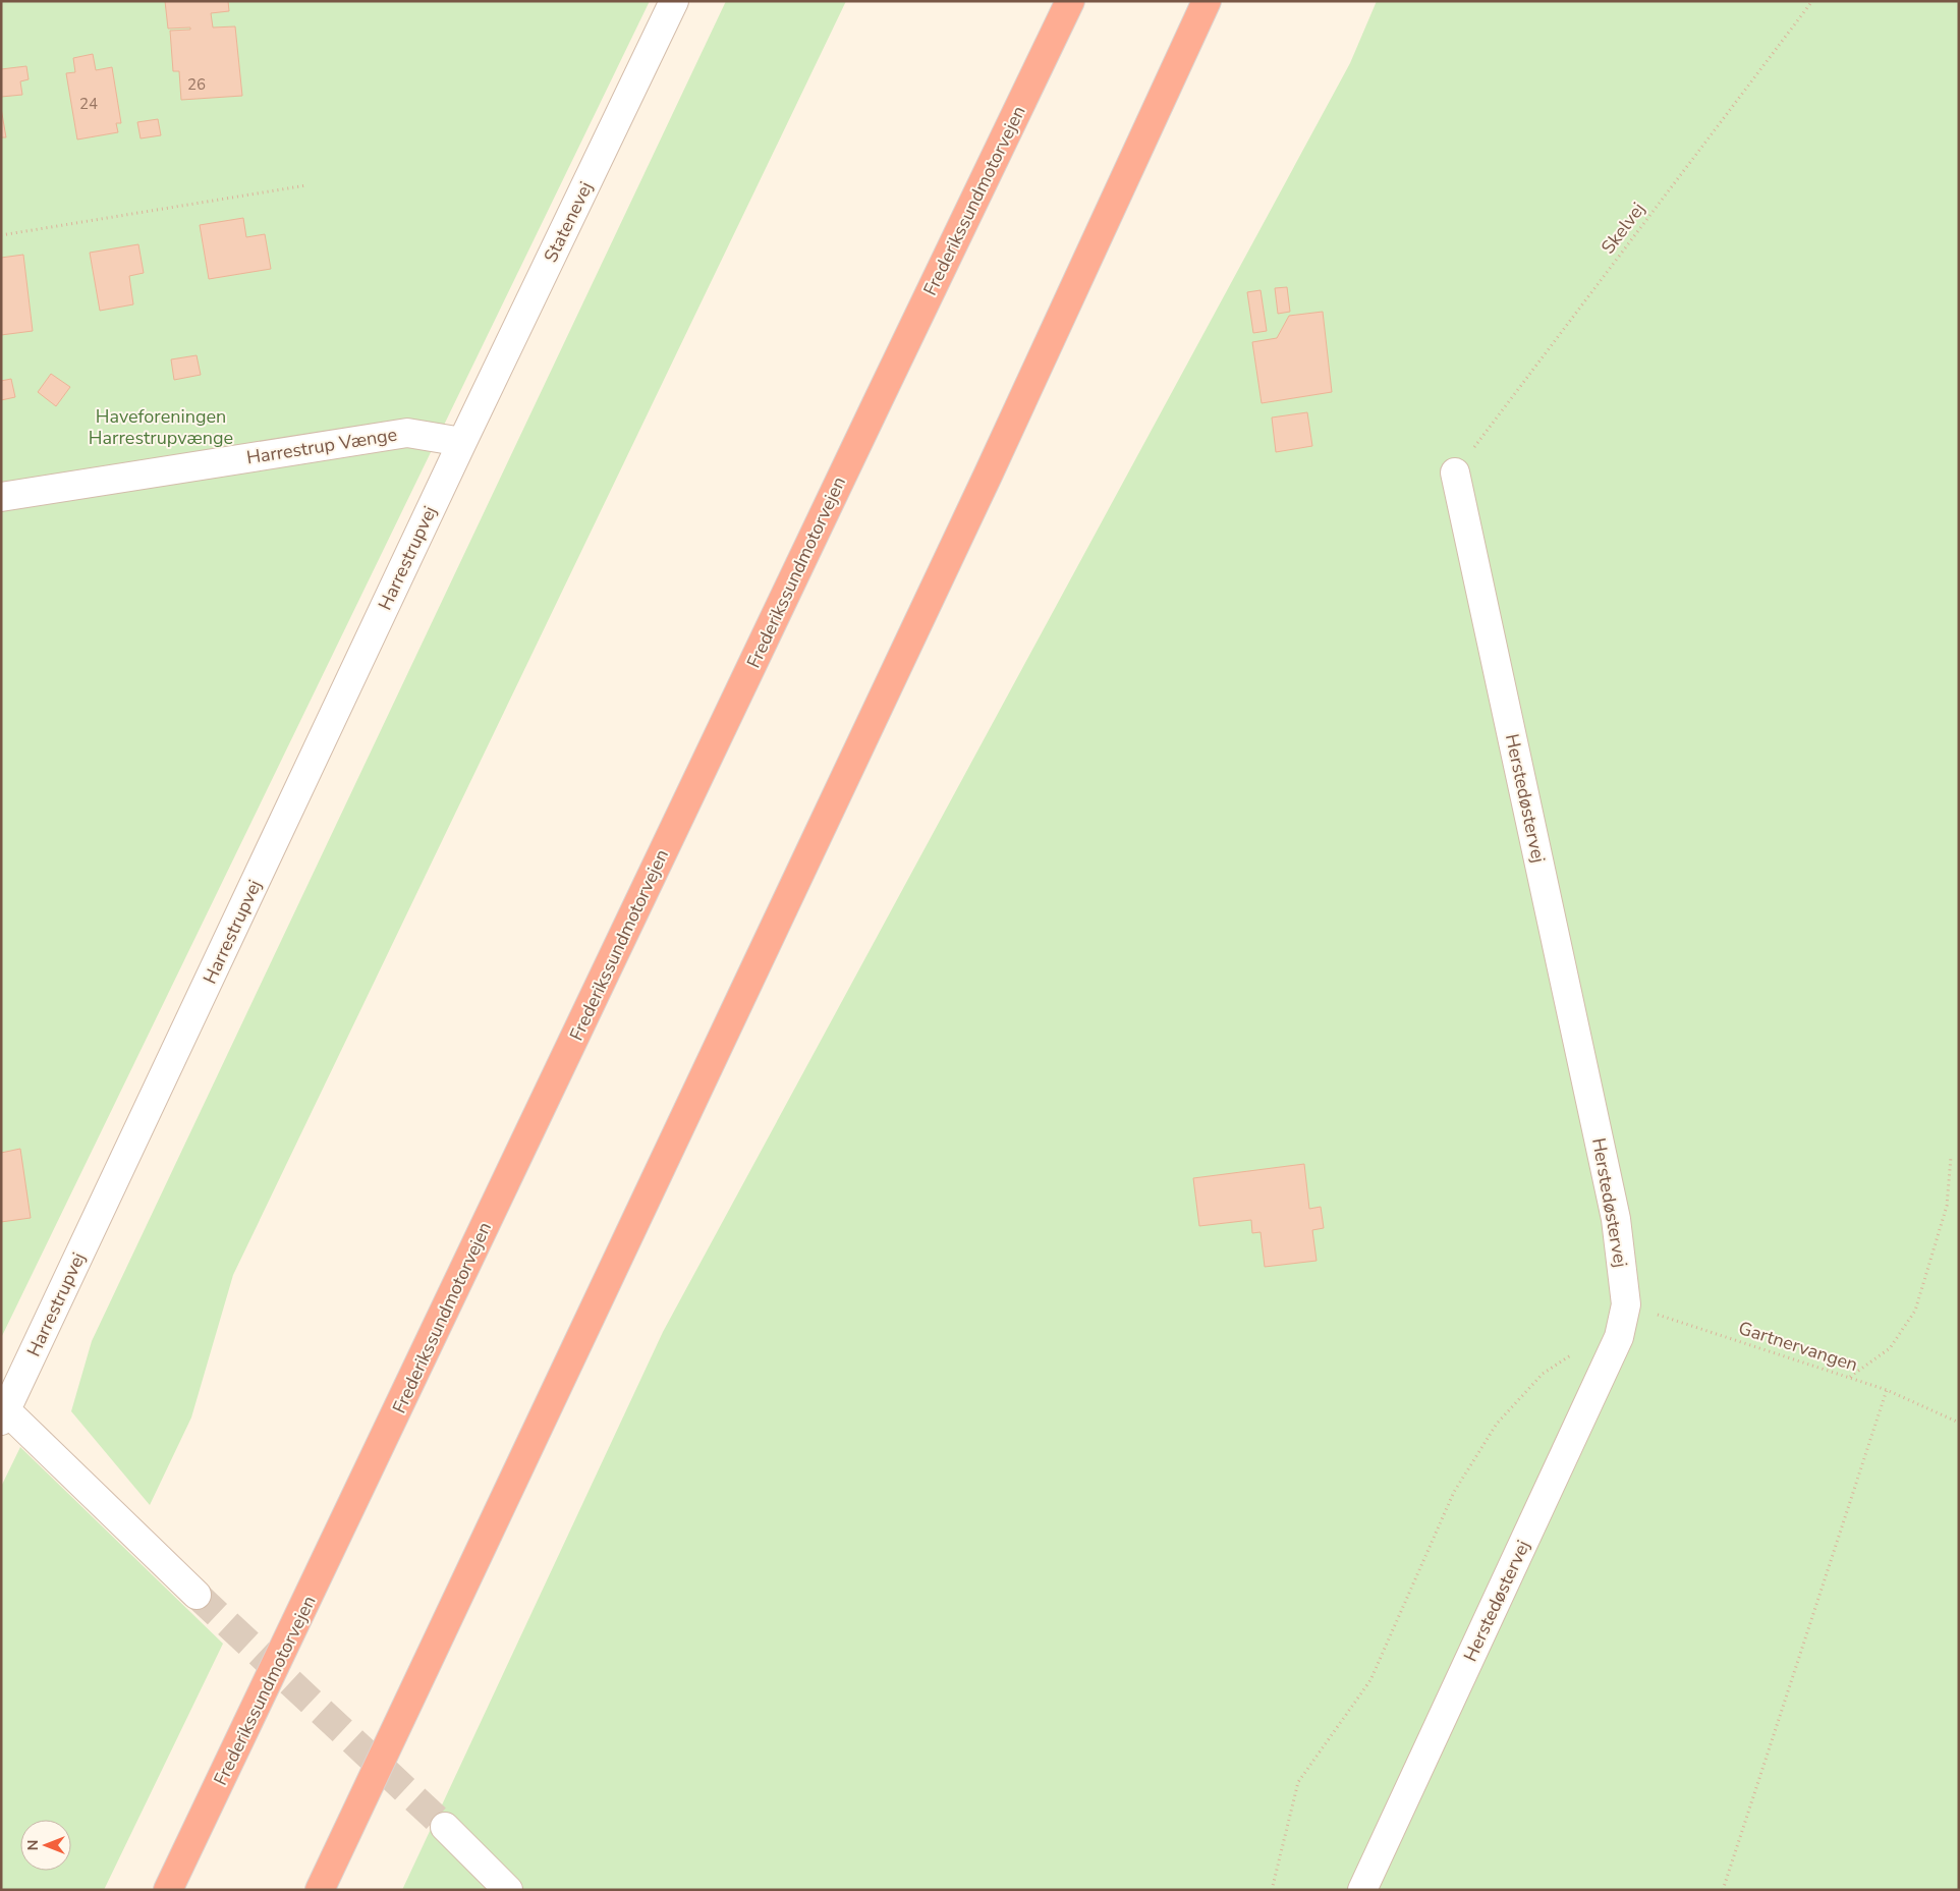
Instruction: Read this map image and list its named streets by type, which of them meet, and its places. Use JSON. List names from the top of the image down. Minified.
{"streets":{"highway":["Frederikssundmotorvejen"],"street":["Statenevej","Harrestrup Vænge","Harrestrupvej","Herstedøstervej"],"path":["Skelvej","Gartnervangen"]},"crossings":[["Statenevej","Harrestrup Vænge"],["Statenevej","Harrestrupvej"],["Skelvej","Herstedøstervej"],["Harrestrup Vænge","Harrestrupvej"],["Herstedøstervej","Gartnervangen"]],"parks":["Haveforeningen Harrestrupvænge"],"house_numbers":["26","24"],"north":"left"}
